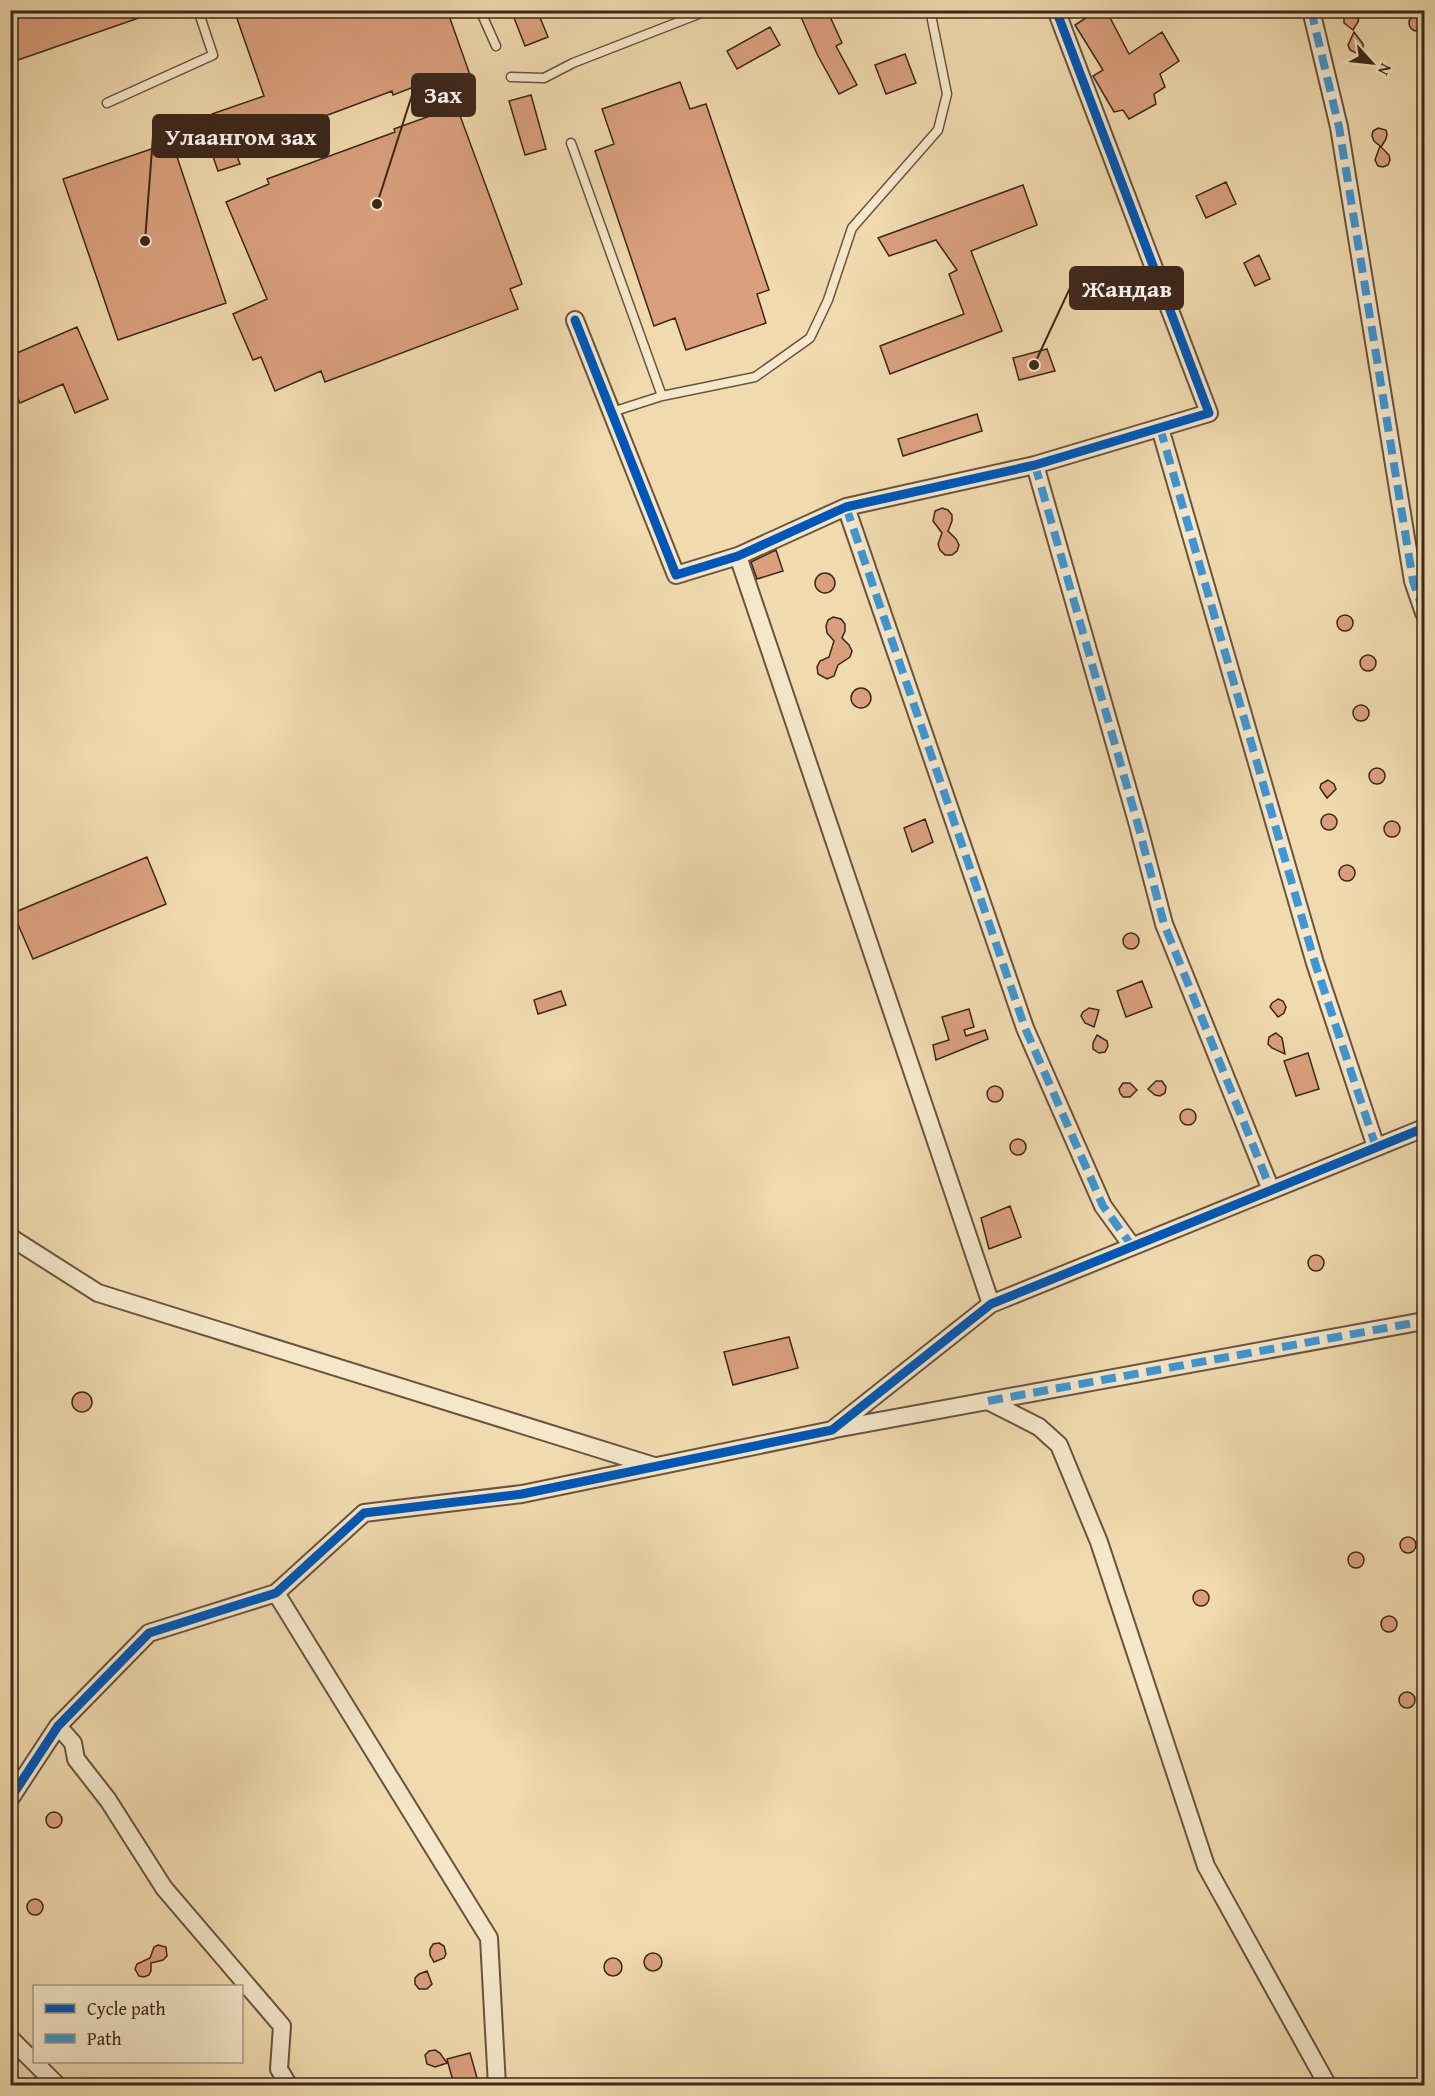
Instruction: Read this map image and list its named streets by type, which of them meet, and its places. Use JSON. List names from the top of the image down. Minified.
{"places":["Зах","Улаангом зах","Жандав"],"legend":["Cycle path","Path"],"north":"bottom right"}
